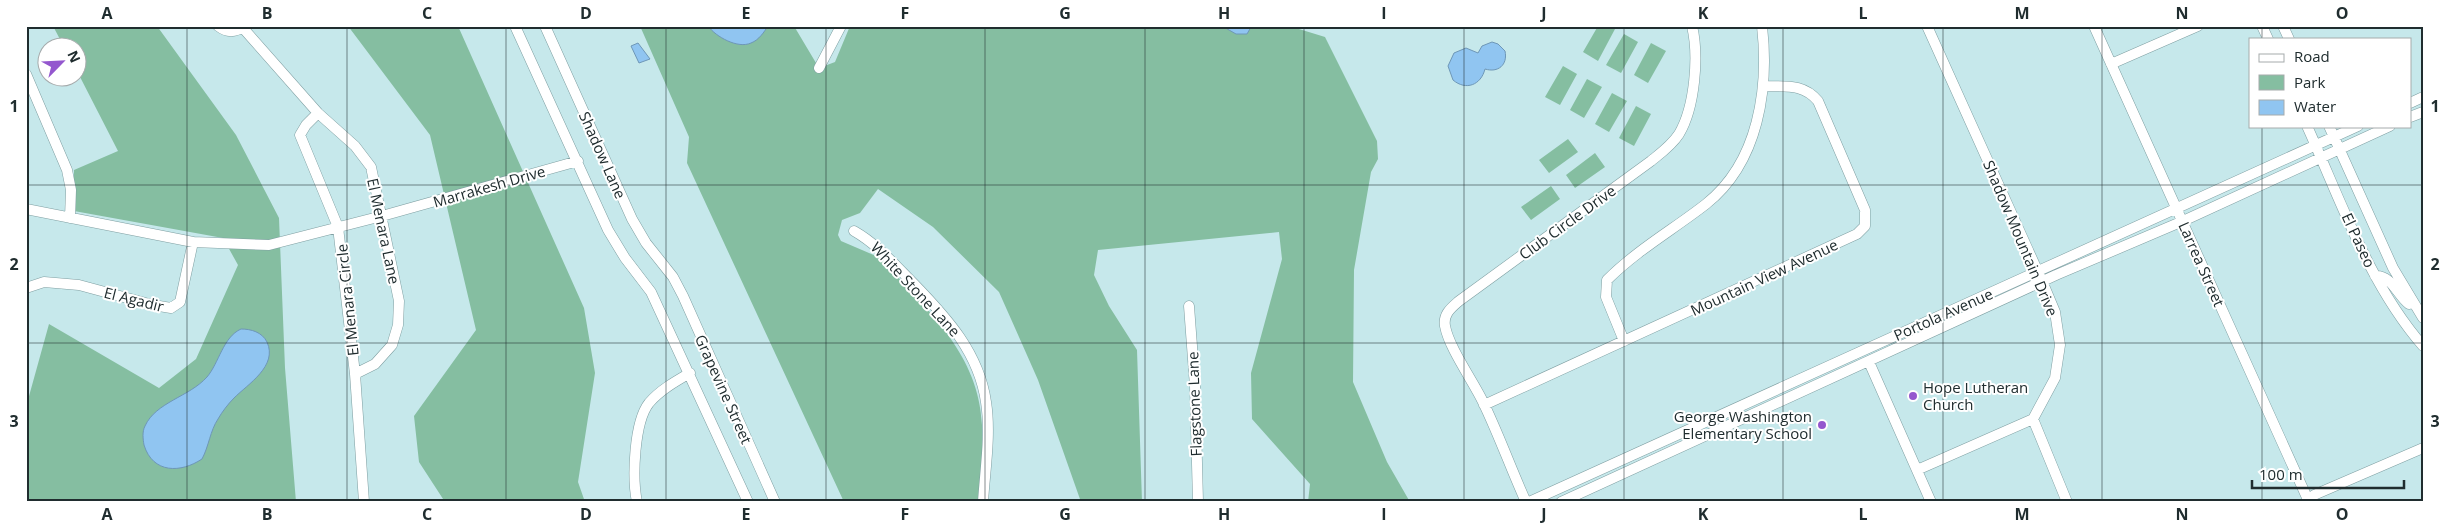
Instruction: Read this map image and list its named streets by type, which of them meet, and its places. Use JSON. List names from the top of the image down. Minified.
{"streets":{"street":["Shadow Lane","Marrakesh Drive","Club Circle Drive","El Menara Lane","Shadow Mountain Drive","El Paseo","Larrea Street","Mountain View Avenue","White Stone Lane","El Agadir","El Menara Circle","Portola Avenue","Grapevine Street","Flagstone Lane"]},"crossings":[["Shadow Lane","Grapevine Street"],["Marrakesh Drive","El Menara Lane"],["Marrakesh Drive","El Agadir"],["Marrakesh Drive","El Menara Circle"],["Club Circle Drive","Mountain View Avenue"],["Club Circle Drive","Portola Avenue"],["El Menara Lane","El Menara Circle"],["Shadow Mountain Drive","Portola Avenue"],["El Paseo","Portola Avenue"],["Larrea Street","Portola Avenue"]],"places":["Hope Lutheran Church","George Washington Elementary School"],"legend":["Road","Park","Water"],"scale_bar":"100 m","north":"top right","grid":{"columns":["A","B","C","D","E","F","G","H","I","J","K","L","M","N","O"],"rows":["1","2","3"]}}
